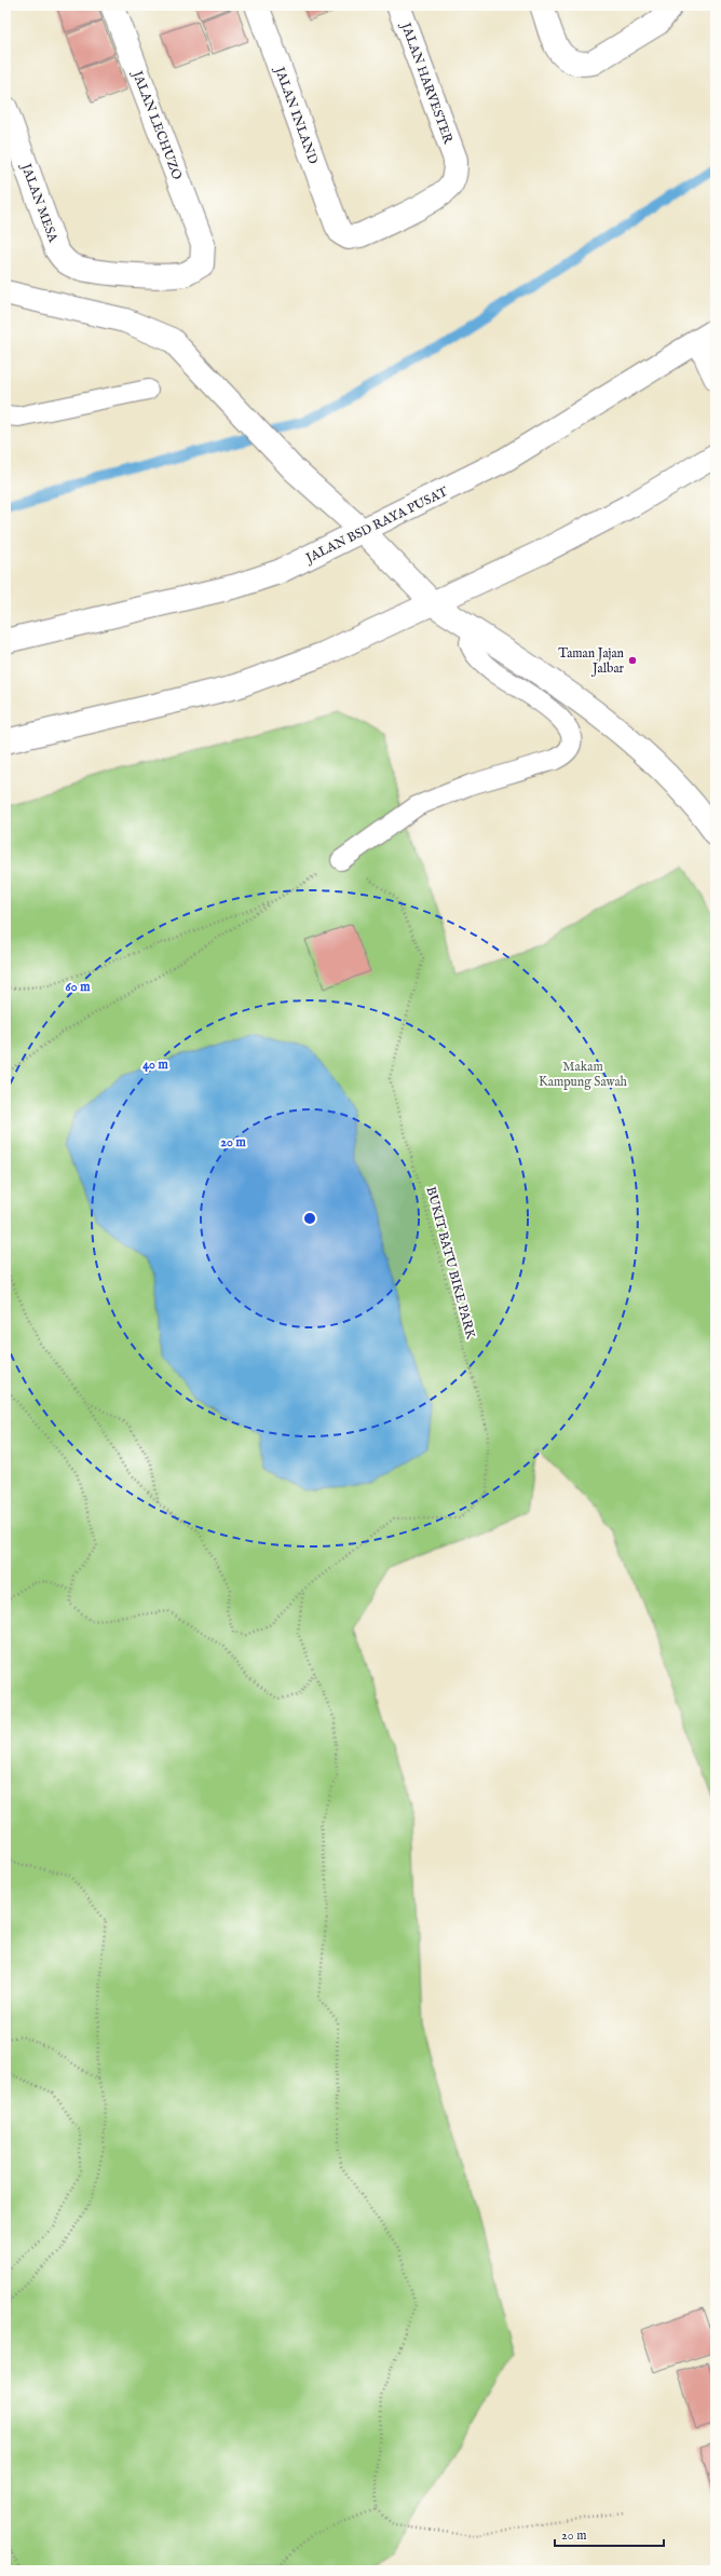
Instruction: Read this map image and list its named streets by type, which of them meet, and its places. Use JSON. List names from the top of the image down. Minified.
{"streets":{"street":["JALAN HARVESTER","JALAN INLAND","JALAN LECHUZO","JALAN MESA","JALAN BSD RAYA PUSAT"],"path":["BUKIT BATU BIKE PARK"]},"crossings":[["JALAN HARVESTER","JALAN INLAND"],["JALAN LECHUZO","JALAN MESA"]],"parks":["Makam Kampung Sawah"],"places":["Taman Jajan Jalbar"],"scale_bar":"20 m","rings":["60 m","40 m","20 m"]}
